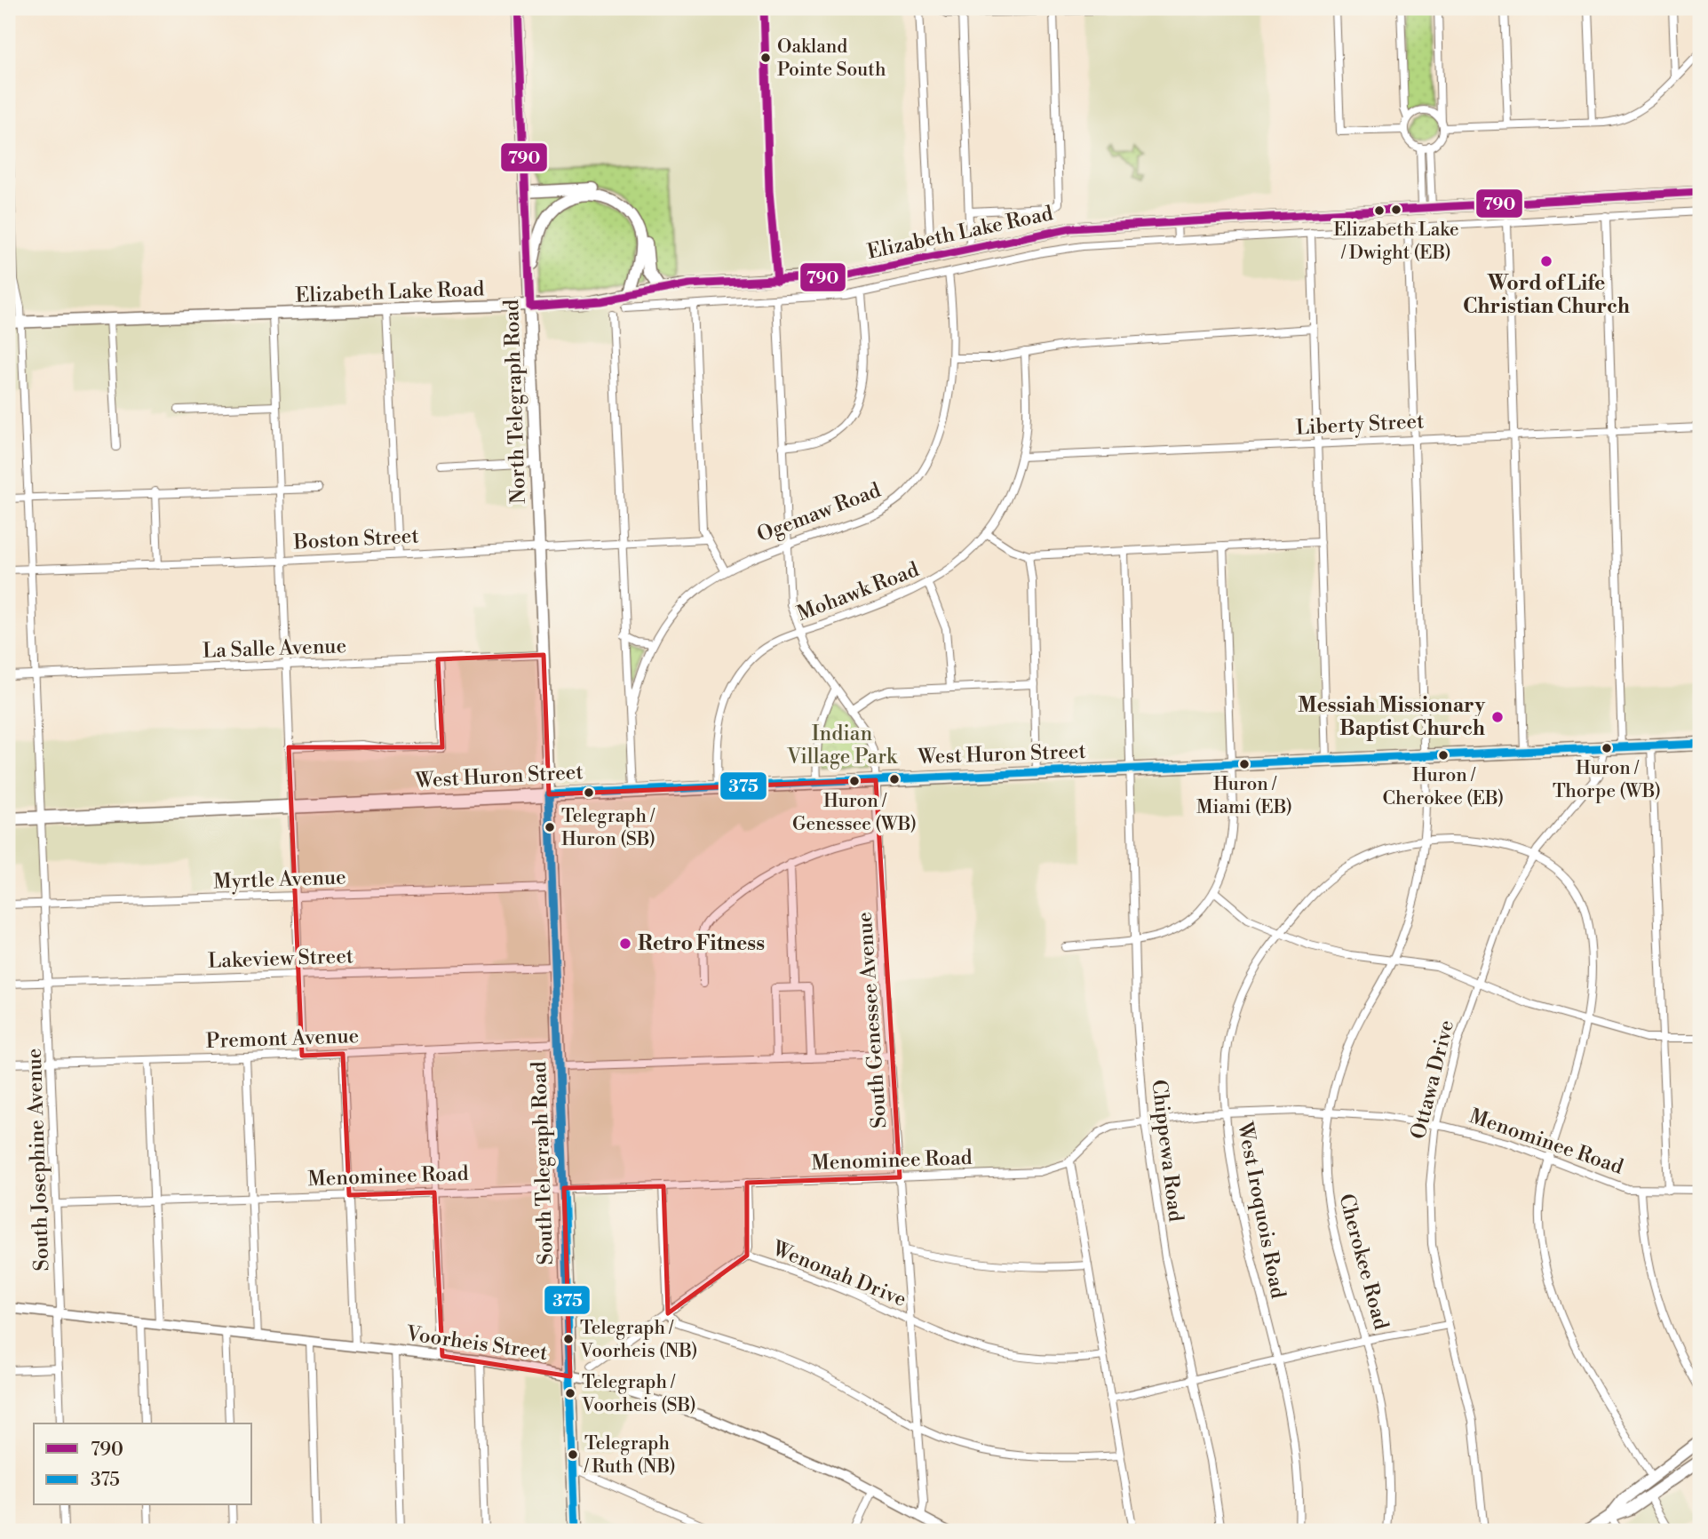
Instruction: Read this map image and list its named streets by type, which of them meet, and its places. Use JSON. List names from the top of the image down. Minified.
{"streets":{"highway":["West Huron Street","South Telegraph Road"],"main road":["Elizabeth Lake Road","North Telegraph Road"],"street":["Liberty Street","Ogemaw Road","Boston Street","Mohawk Road","La Salle Avenue","Myrtle Avenue","Lakeview Street","South Genessee Avenue","Premont Avenue","Ottawa Drive","Menominee Road","Chippewa Road","South Josephine Avenue","West Iroquois Road","Cherokee Road","Wenonah Drive","Voorheis Street"]},"crossings":[["Elizabeth Lake Road","North Telegraph Road"],["Elizabeth Lake Road","Ogemaw Road"],["Elizabeth Lake Road","South Genessee Avenue"],["Elizabeth Lake Road","South Josephine Avenue"],["Elizabeth Lake Road","Cherokee Road"],["North Telegraph Road","Boston Street"],["North Telegraph Road","La Salle Avenue"],["North Telegraph Road","West Huron Street"],["North Telegraph Road","South Telegraph Road"],["Liberty Street","Mohawk Road"],["Liberty Street","Cherokee Road"],["Ogemaw Road","South Genessee Avenue"],["Boston Street","South Josephine Avenue"],["Mohawk Road","West Huron Street"],["Mohawk Road","South Genessee Avenue"],["La Salle Avenue","South Josephine Avenue"],["West Huron Street","South Genessee Avenue"],["West Huron Street","Ottawa Drive"],["West Huron Street","Chippewa Road"],["West Huron Street","South Josephine Avenue"],["West Huron Street","South Telegraph Road"],["West Huron Street","Cherokee Road"],["Myrtle Avenue","South Josephine Avenue"],["Myrtle Avenue","South Telegraph Road"],["Lakeview Street","South Josephine Avenue"],["Lakeview Street","South Telegraph Road"],["South Genessee Avenue","Menominee Road"],["South Genessee Avenue","Wenonah Drive"],["South Genessee Avenue","Voorheis Street"],["Premont Avenue","South Josephine Avenue"],["Premont Avenue","South Telegraph Road"],["Ottawa Drive","Menominee Road"],["Ottawa Drive","West Iroquois Road"],["Menominee Road","Chippewa Road"],["Menominee Road","South Josephine Avenue"],["Menominee Road","South Telegraph Road"],["Menominee Road","West Iroquois Road"],["Menominee Road","Cherokee Road"],["South Josephine Avenue","Voorheis Street"],["South Telegraph Road","Voorheis Street"],["West Iroquois Road","Cherokee Road"]],"parks":["Indian Village Park"],"places":["Oakland Pointe South","Elizabeth Lake / Dwight (EB)","Word of Life Christian Church","Messiah Missionary Baptist Church","Huron / Thorpe (WB)","Huron / Cherokee (EB)","Huron / Miami (EB)","Huron / Genessee (WB)","Telegraph / Huron (SB)","Retro Fitness","Telegraph / Voorheis (NB)","Telegraph / Voorheis (SB)","Telegraph / Ruth (NB)"],"lines":["transit line 790","transit line 375"],"legend":["790","375"]}
